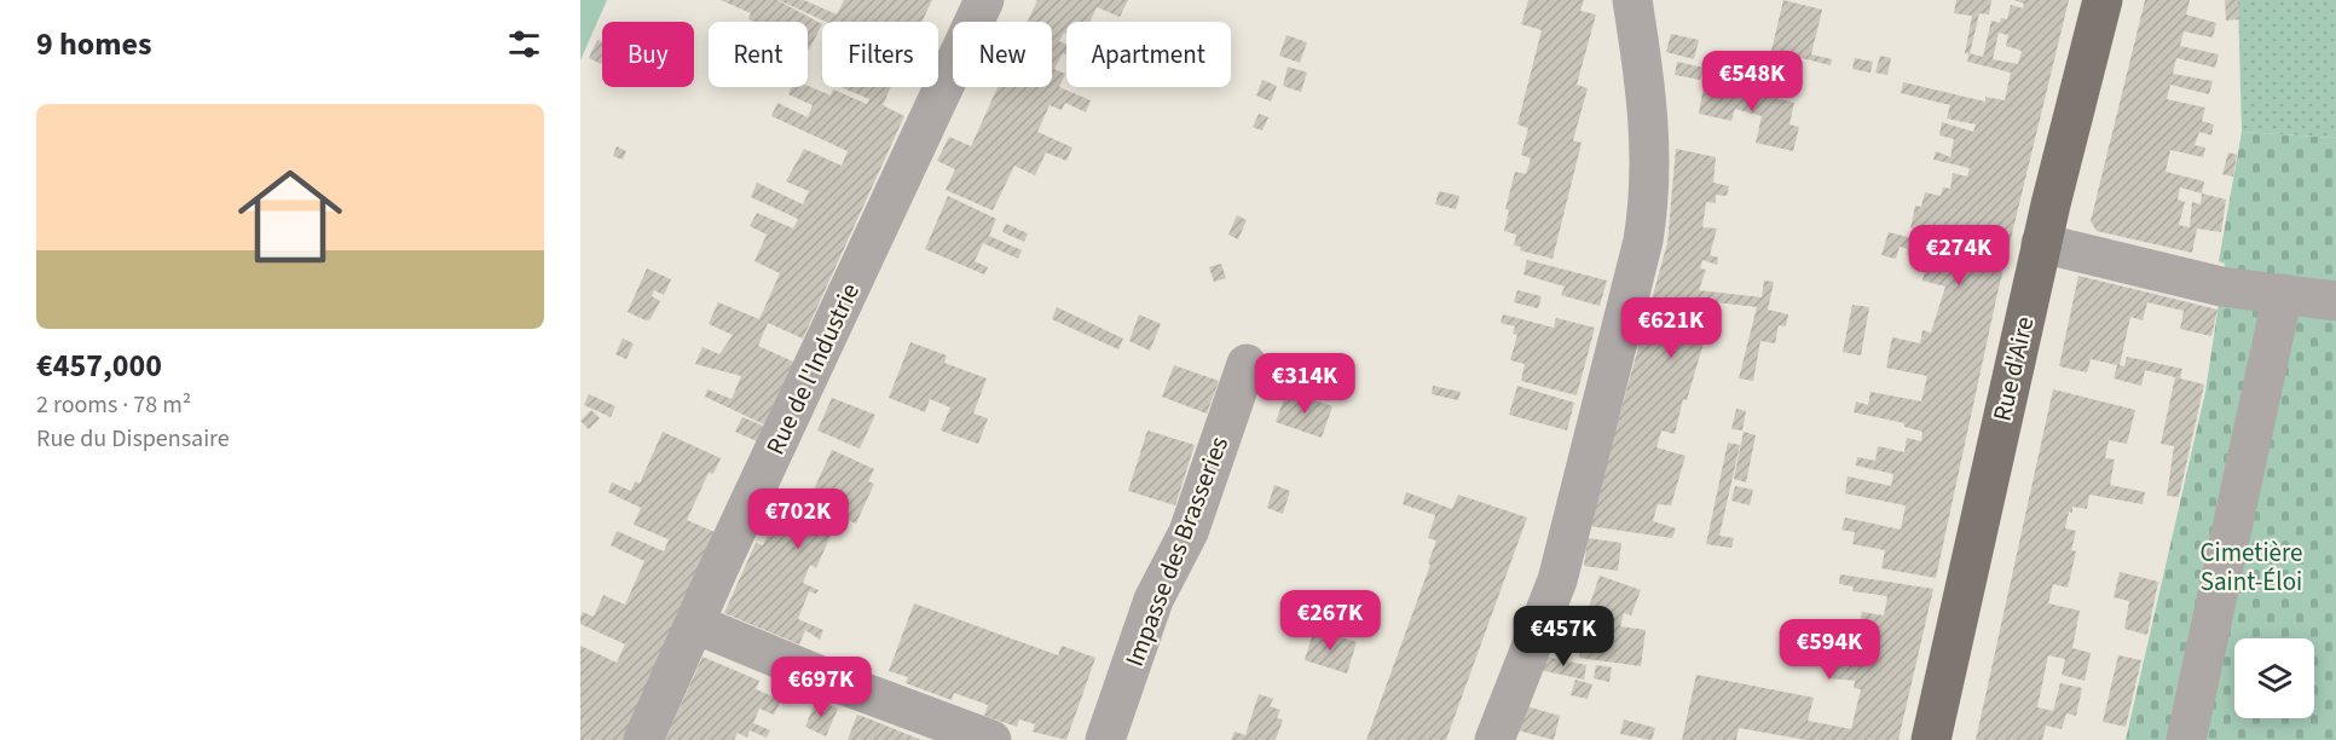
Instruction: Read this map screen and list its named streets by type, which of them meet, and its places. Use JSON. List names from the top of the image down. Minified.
{"streets":{"main road":["Rue d'Aire"],"street":["Rue de l'Industrie","Impasse des Brasseries"]},"parks":["Cimetière Saint-Éloi"],"page":{"heading":"9 homes","chip":["Buy","Rent","Filters","New","Apartment"],"price":["€548K","€274K","€621K","€314K","€702K","€267K","€457K","€594K","€697K"],"list":[{"name":"€457,000","note":"2 rooms · 78 m² · Rue du Dispensaire"}]}}
